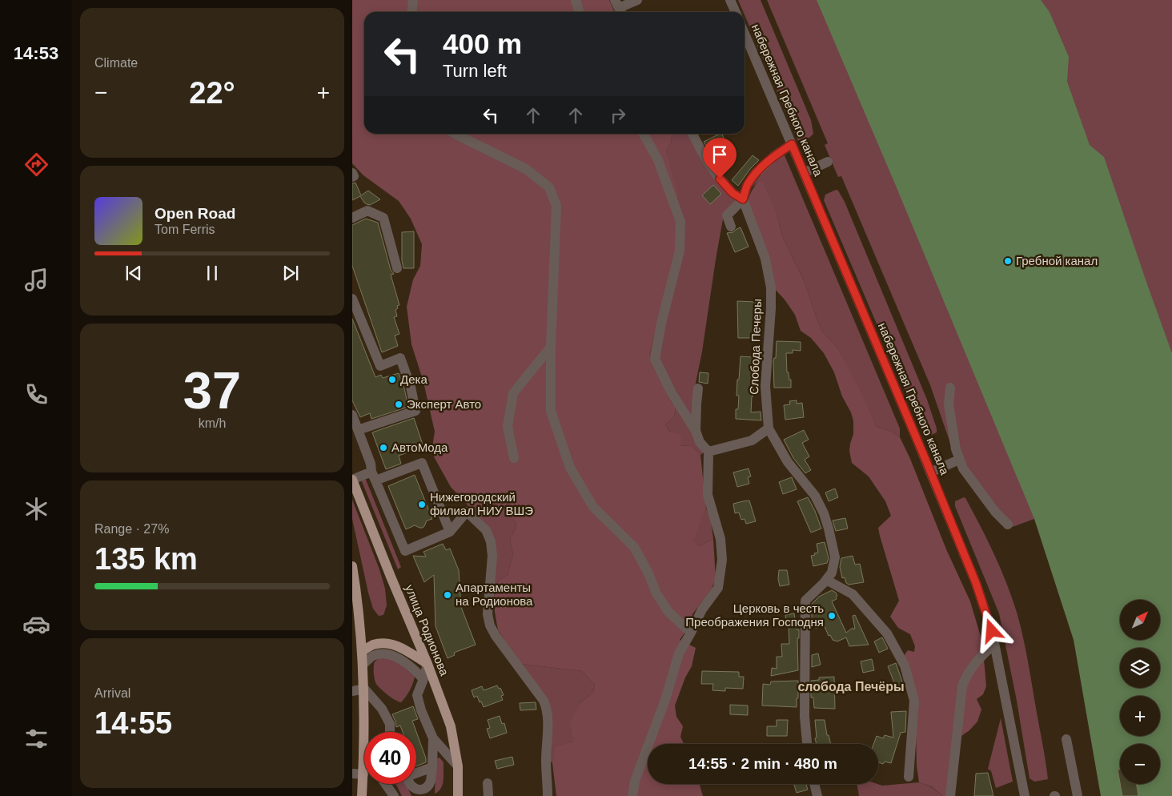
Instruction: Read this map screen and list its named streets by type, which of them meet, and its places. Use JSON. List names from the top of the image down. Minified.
{"streets":{"main road":["улица Родионова"],"street":["набережная Гребного канала","Слобода Печеры"]},"districts":["слобода Печёры"],"places":["Гребной канал","Дека","Эксперт Авто","АвтоМода","Нижегородский филиал НИУ ВШЭ","Апартаменты на Родионова","Церковь в честь Преображения Господня"],"north":"top right","page":{"tabs":"14:53","tile":["Climate",["37","km/h"],["Range · 27%","135 km"],["Arrival","14:55"]],"turn":["400 m","Turn left"],"heat":["−","22°","+"],"song":["Open Road","Tom Ferris"],"map_buttons":["+","−"],"limit":"40","trip":"14:55 · 2 min · 480 m"}}
